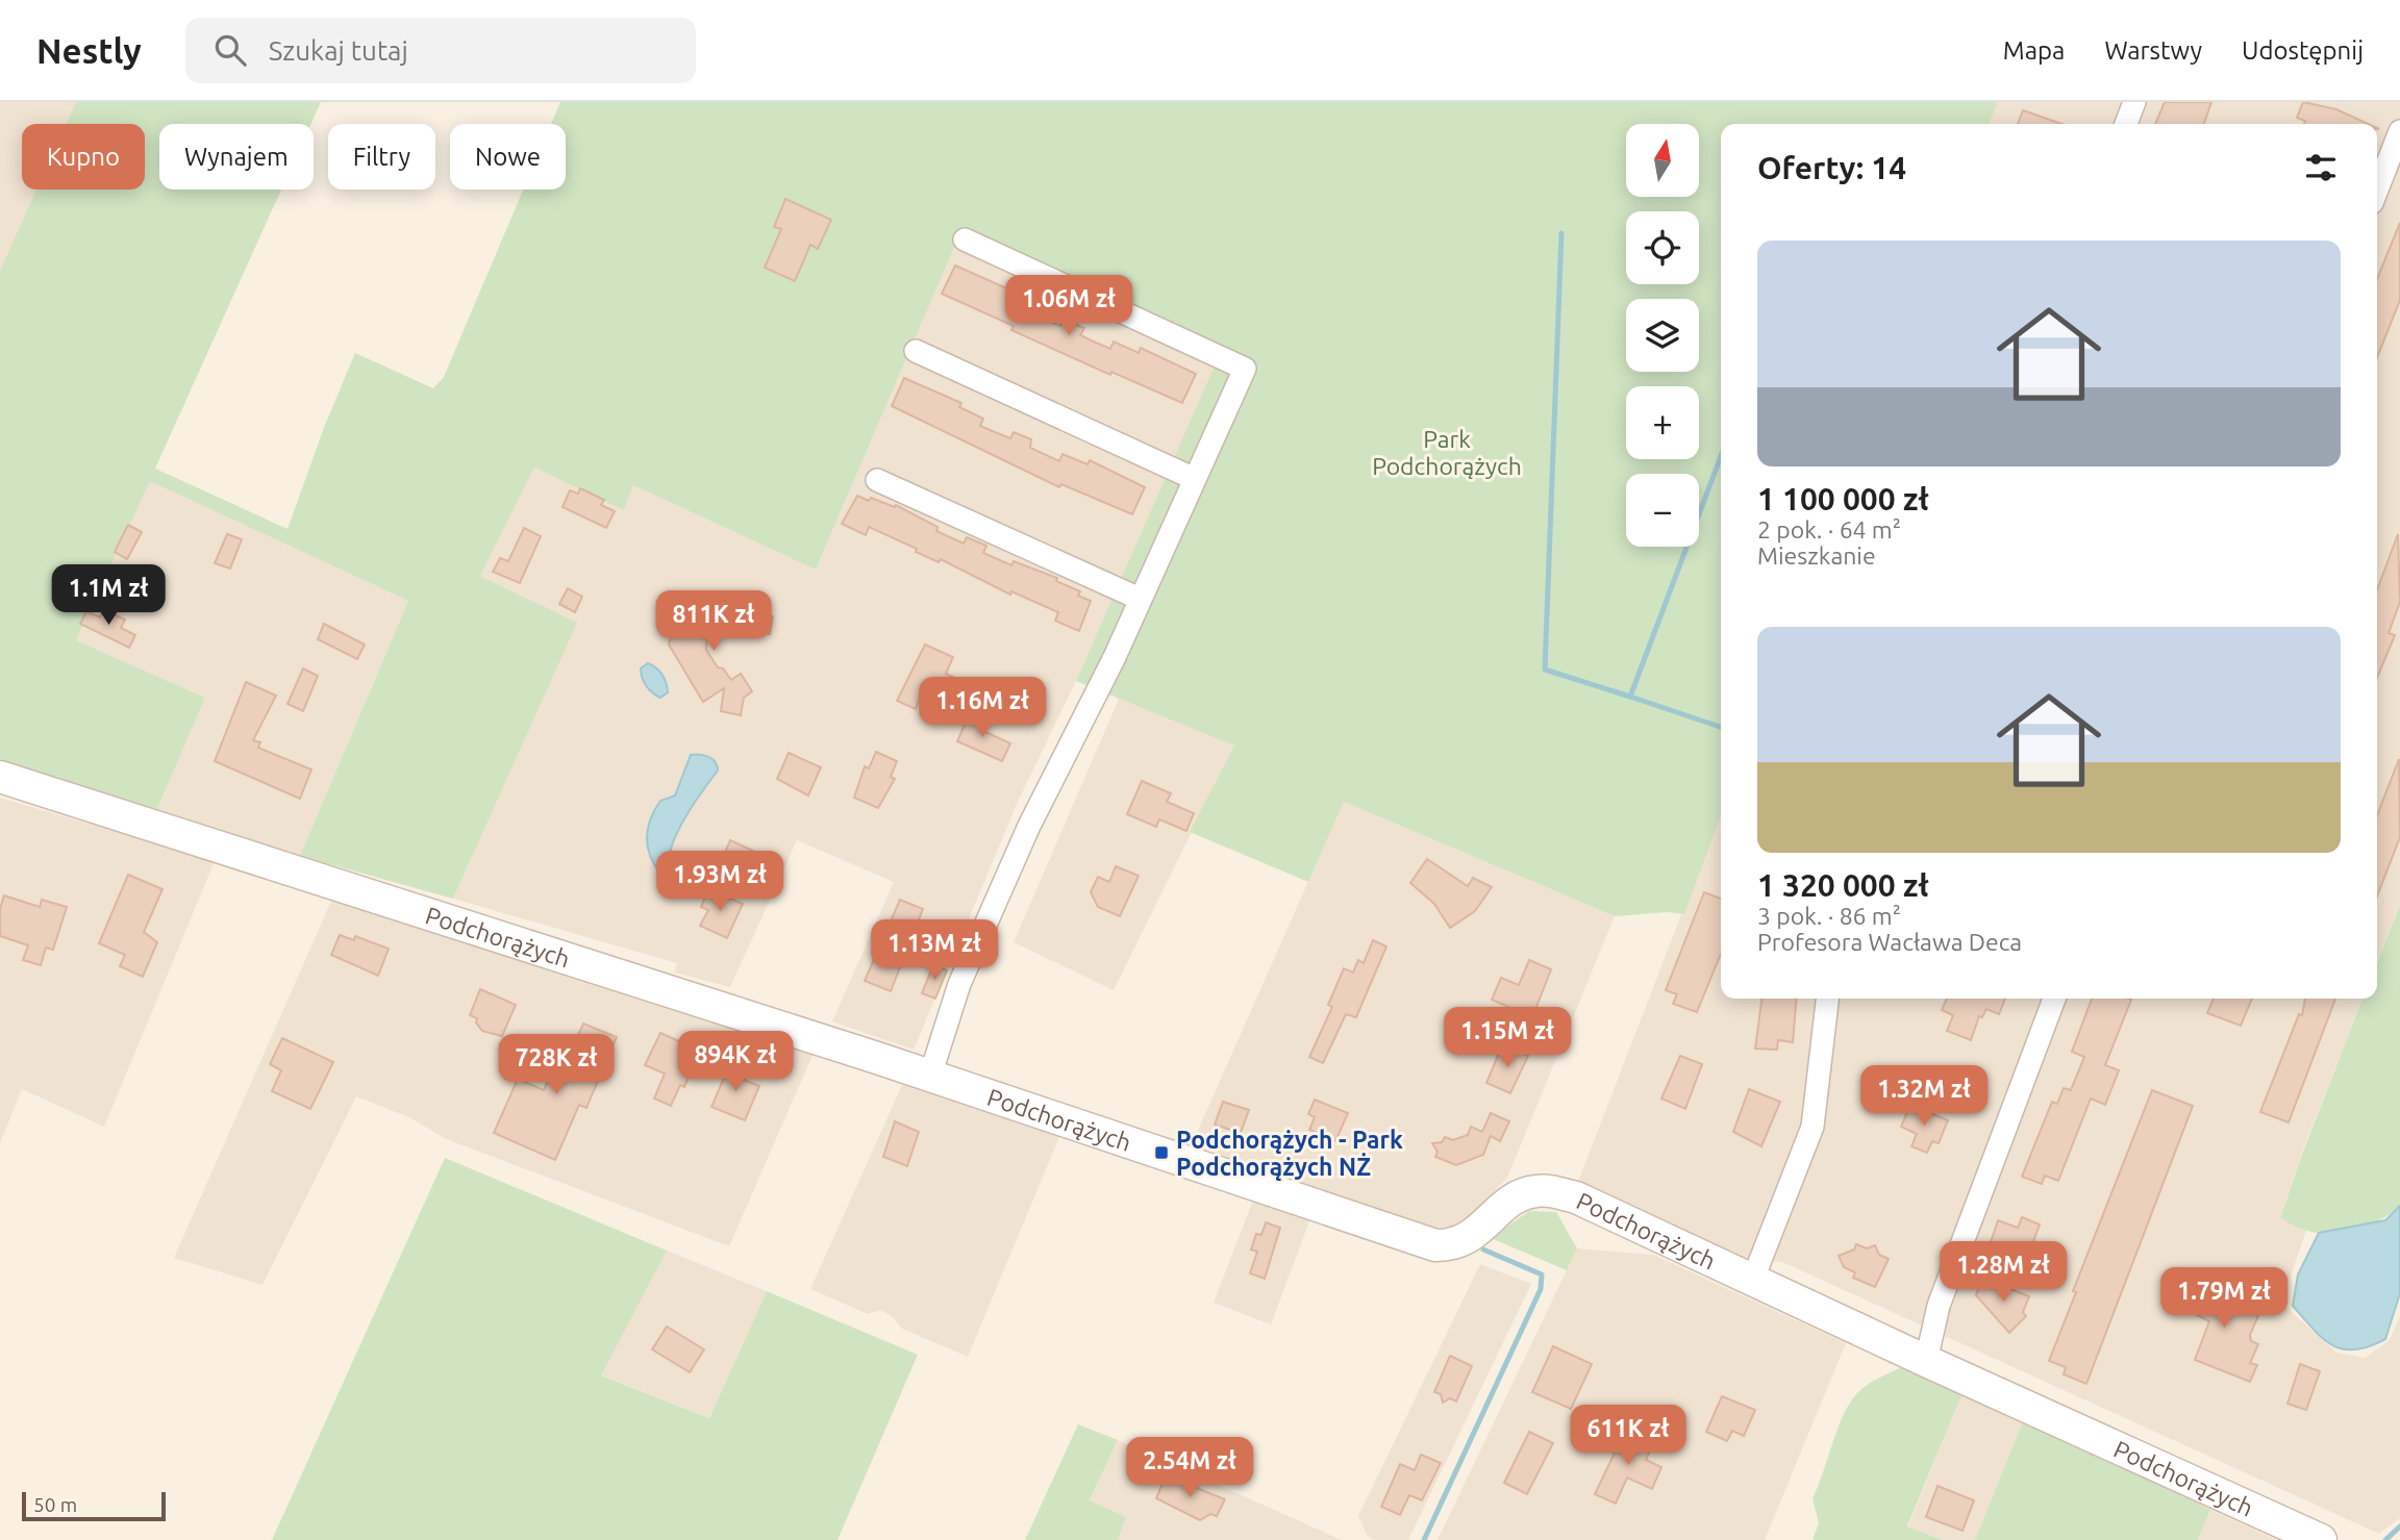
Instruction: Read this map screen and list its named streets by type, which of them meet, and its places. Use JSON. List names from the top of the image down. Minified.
{"streets":{"street":["Podchorążych"]},"parks":["Park Podchorążych"],"places":{"transit":["Podchorążych - Park Podchorążych NŻ"]},"scale_bar":"50 m","north":"top","page":{"header":"Nestly","search":"Szukaj tutaj","nav":["Mapa","Warstwy","Udostępnij"],"map_buttons":["+","−"],"chip":["Kupno","Wynajem","Filtry","Nowe"],"heading":"Oferty: 14","list":[{"name":"1 100 000 zł","note":"2 pok. · 64 m² · Mieszkanie"},{"name":"1 320 000 zł","note":"3 pok. · 86 m² · Profesora Wacława Deca"}],"price":["1.06M zł","1.1M zł","811K zł","1.16M zł","1.93M zł","1.13M zł","1.15M zł","894K zł","728K zł","1.32M zł","1.28M zł","1.79M zł","611K zł","2.54M zł"],"scale":"50 m"}}
